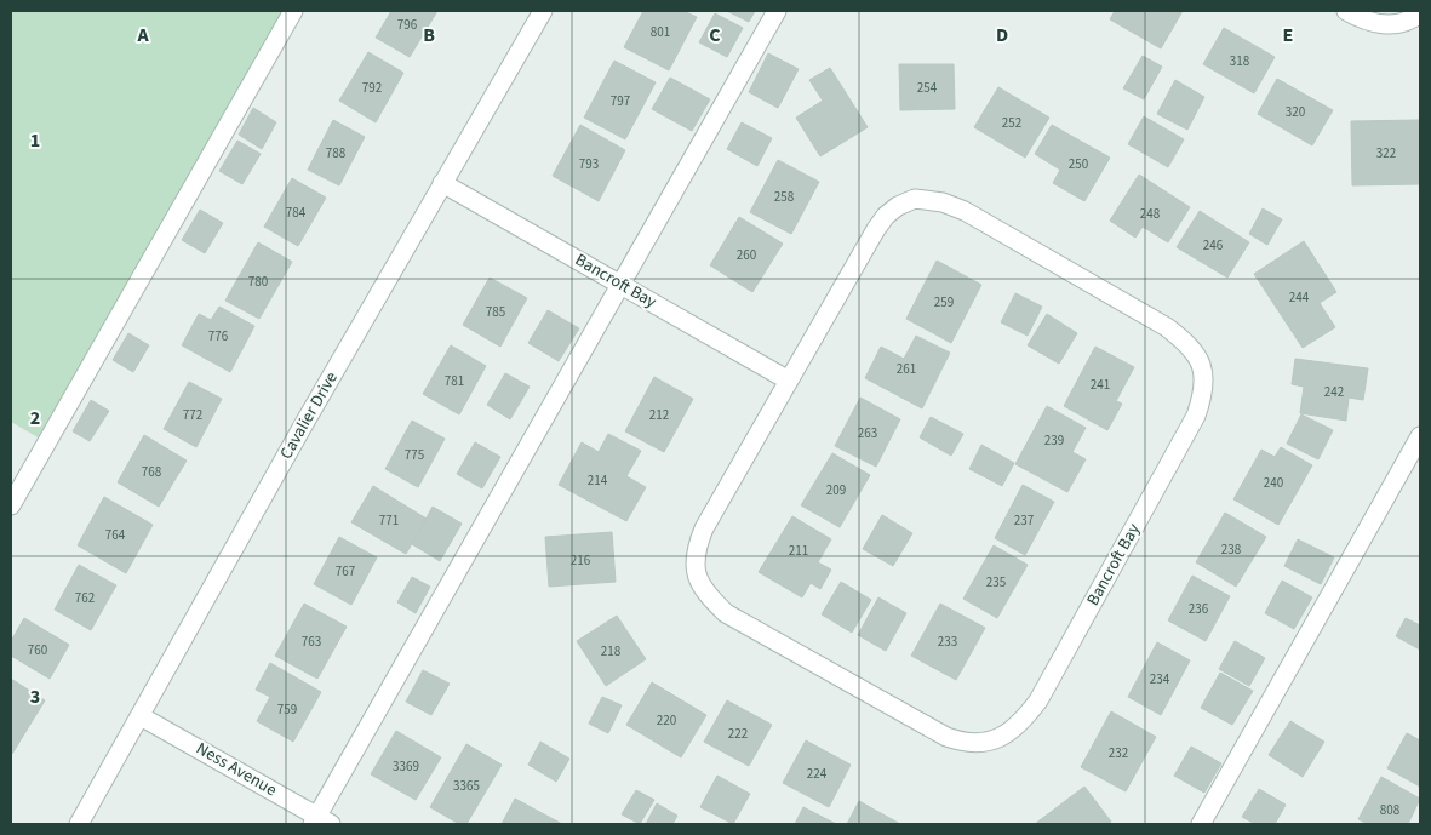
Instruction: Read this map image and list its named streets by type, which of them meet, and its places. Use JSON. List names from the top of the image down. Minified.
{"streets":{"street":["Bancroft Bay","Cavalier Drive","Ness Avenue"]},"crossings":[["Bancroft Bay","Cavalier Drive"],["Cavalier Drive","Ness Avenue"]],"house_numbers":["796","801","318","792","254","797","320","252","788","322","793","250","258","784","248","246","260","780","244","259","785","776","261","781","241","242","772","212","263","239","775","768","214","240","209","771","237","764","238","211","216","767","235","762","236","763","233","760","218","234","759","220","222","232","3369","224","3365","808"],"grid":{"columns":["A","B","C","D","E"],"rows":["1","2","3"]}}
